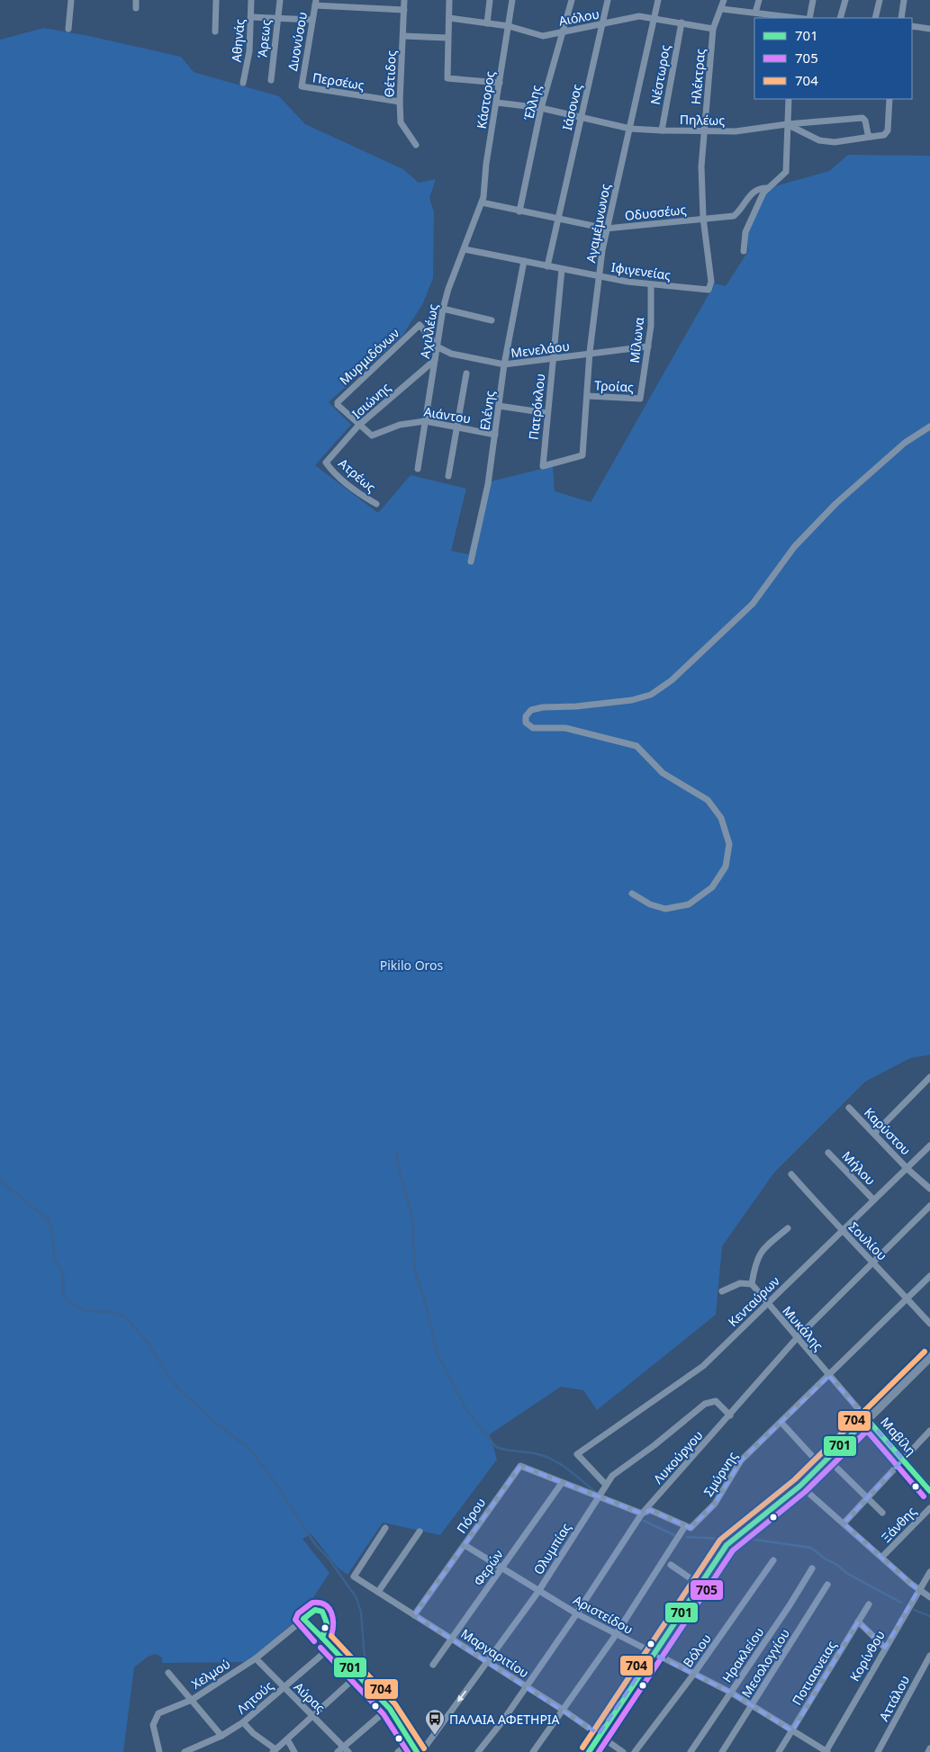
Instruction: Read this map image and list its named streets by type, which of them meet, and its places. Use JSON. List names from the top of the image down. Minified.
{"streets":{"street":["Αιόλου","Άρεως","Αθηνάς","Δυονύσου","Θέτιδος","Νέστωρος","Ηλέκτρας","Περσέως","Κάστορος","Έλλης","Ιάσονος","Πηλέως","Οδυσσέως","Αγαμέμνωνος","Ιφιγενείας","Αχιλλέως","Μίλωνα","Μενελάου","Μυρμιδόνων","Τροίας","Ισιώνης","Πατρόκλου","Ελένης","Αιάντου","Ατρέως","Καρύστου","Μήλου","Σουλίου","Κενταύρων","Μυκάλης","Μαβίλη","Λυκούργου","Σμύρνης","Πόρου","Ξάνθης","Ολυμπίας","Φερών","Αριστείδου","Βόλου","Μαργαριτίου","Ηρακλείου","Κορίνθου","Μεσολογγίου","Ποτιαανειας","Χελμού","Λητούς","Αύρας","Αττάλου"]},"crossings":[["Αιόλου","Νέστωρος"],["Αιόλου","Ηλέκτρας"],["Αιόλου","Κάστορος"],["Αιόλου","Έλλης"],["Αιόλου","Ιάσονος"],["Αιόλου","Αγαμέμνωνος"],["Δυονύσου","Περσέως"],["Θέτιδος","Περσέως"],["Νέστωρος","Πηλέως"],["Ηλέκτρας","Πηλέως"],["Ηλέκτρας","Οδυσσέως"],["Ηλέκτρας","Ιφιγενείας"],["Κάστορος","Πηλέως"],["Κάστορος","Οδυσσέως"],["Κάστορος","Αχιλλέως"],["Έλλης","Πηλέως"],["Έλλης","Οδυσσέως"],["Ιάσονος","Πηλέως"],["Ιάσονος","Οδυσσέως"],["Ιάσονος","Ιφιγενείας"],["Πηλέως","Αγαμέμνωνος"],["Οδυσσέως","Αγαμέμνωνος"],["Οδυσσέως","Αχιλλέως"],["Αγαμέμνωνος","Ιφιγενείας"],["Αγαμέμνωνος","Μενελάου"],["Αγαμέμνωνος","Τροίας"],["Αγαμέμνωνος","Πατρόκλου"],["Ιφιγενείας","Αχιλλέως"],["Ιφιγενείας","Μίλωνα"],["Ιφιγενείας","Πατρόκλου"],["Ιφιγενείας","Ελένης"],["Αχιλλέως","Μενελάου"],["Αχιλλέως","Ισιώνης"],["Αχιλλέως","Αιάντου"],["Μίλωνα","Μενελάου"],["Μίλωνα","Τροίας"],["Μενελάου","Μυρμιδόνων"],["Μενελάου","Πατρόκλου"],["Μενελάου","Ελένης"],["Μυρμιδόνων","Ισιώνης"],["Μυρμιδόνων","Αιάντου"],["Ισιώνης","Αιάντου"],["Ισιώνης","Ατρέως"],["Ελένης","Αιάντου"],["Καρύστου","Κενταύρων"],["Μήλου","Κενταύρων"],["Σουλίου","Κενταύρων"],["Σουλίου","Λυκούργου"],["Σουλίου","Σμύρνης"],["Κενταύρων","Μυκάλης"],["Κενταύρων","Ολυμπίας"],["Μυκάλης","Μαβίλη"],["Μυκάλης","Λυκούργου"],["Μυκάλης","Σμύρνης"],["Λυκούργου","Ολυμπίας"],["Λυκούργου","Αριστείδου"],["Λυκούργου","Μαργαριτίου"],["Σμύρνης","Αριστείδου"],["Σμύρνης","Μαργαριτίου"],["Πόρου","Φερών"],["Πόρου","Αριστείδου"],["Πόρου","Μαργαριτίου"],["Ολυμπίας","Αριστείδου"],["Ολυμπίας","Μαργαριτίου"],["Φερών","Αριστείδου"],["Φερών","Μαργαριτίου"],["Αριστείδου","Βόλου"],["Αριστείδου","Ηρακλείου"],["Αριστείδου","Κορίνθου"],["Αριστείδου","Μεσολογγίου"],["Αριστείδου","Ποτιαανειας"],["Χελμού","Αύρας"],["Λητούς","Αύρας"]],"parks":["Pikilo Oros"],"places":{"bus stop":["ΠΑΛΑΙΑ ΑΦΕΤΗΡΙΑ"]},"lines":["transit line 704","transit line 701","transit line 705"],"legend":["701","705","704"]}
